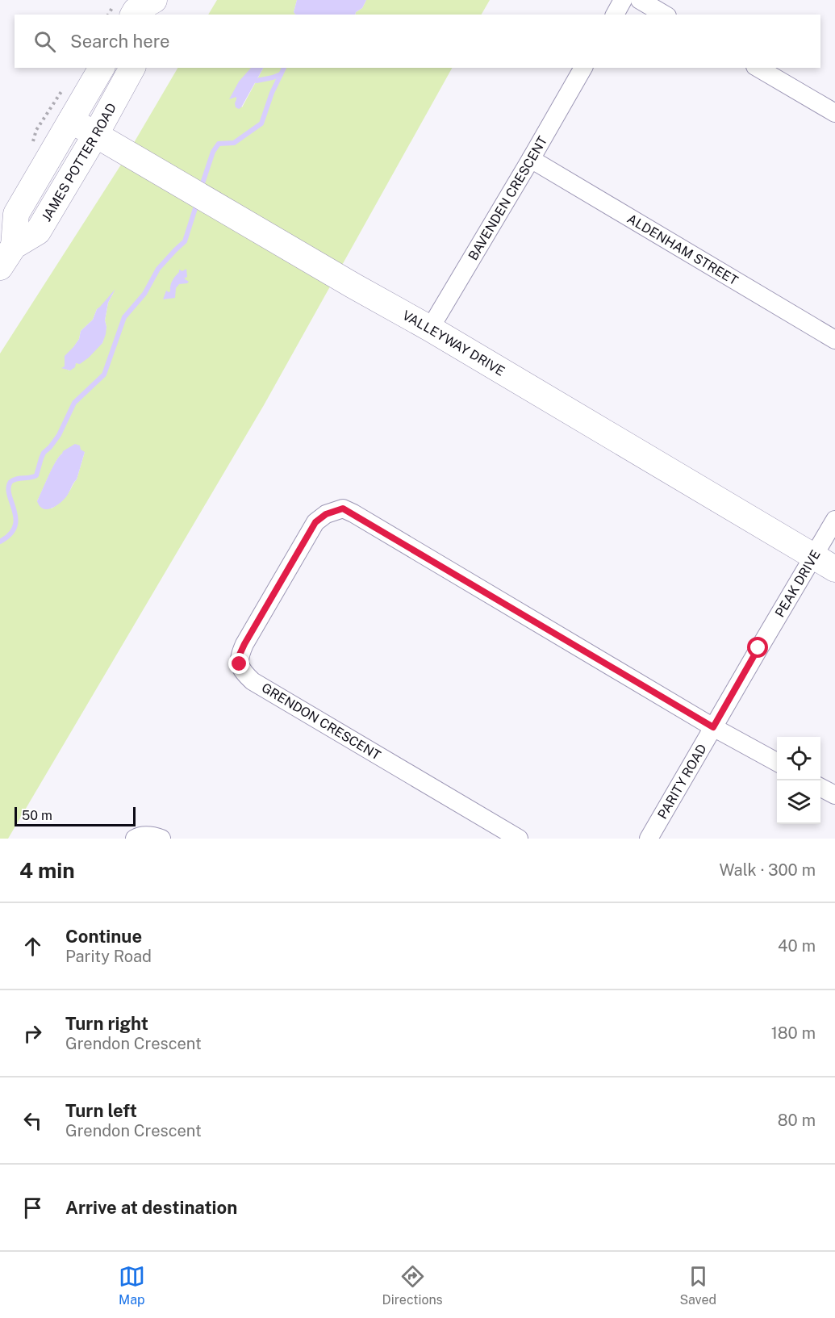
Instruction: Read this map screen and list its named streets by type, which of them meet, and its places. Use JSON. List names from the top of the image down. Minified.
{"streets":{"street":["JAMES POTTER ROAD","BAVENDEN CRESCENT","ALDENHAM STREET","VALLEYWAY DRIVE","PEAK DRIVE","GRENDON CRESCENT","PARITY ROAD"]},"crossings":[["JAMES POTTER ROAD","VALLEYWAY DRIVE"],["BAVENDEN CRESCENT","ALDENHAM STREET"],["BAVENDEN CRESCENT","VALLEYWAY DRIVE"],["VALLEYWAY DRIVE","PEAK DRIVE"],["PEAK DRIVE","PARITY ROAD"],["GRENDON CRESCENT","PARITY ROAD"]],"scale_bar":"50 m","page":{"search":"Search here","scale":"50 m","heading":["4 min","Walk · 300 m"],"list":[["Continue","Parity Road","40 m"],["Turn right","Grendon Crescent","180 m"],["Turn left","Grendon Crescent","80 m"],"Arrive at destination"],"nav":["Map","Directions","Saved"]}}
